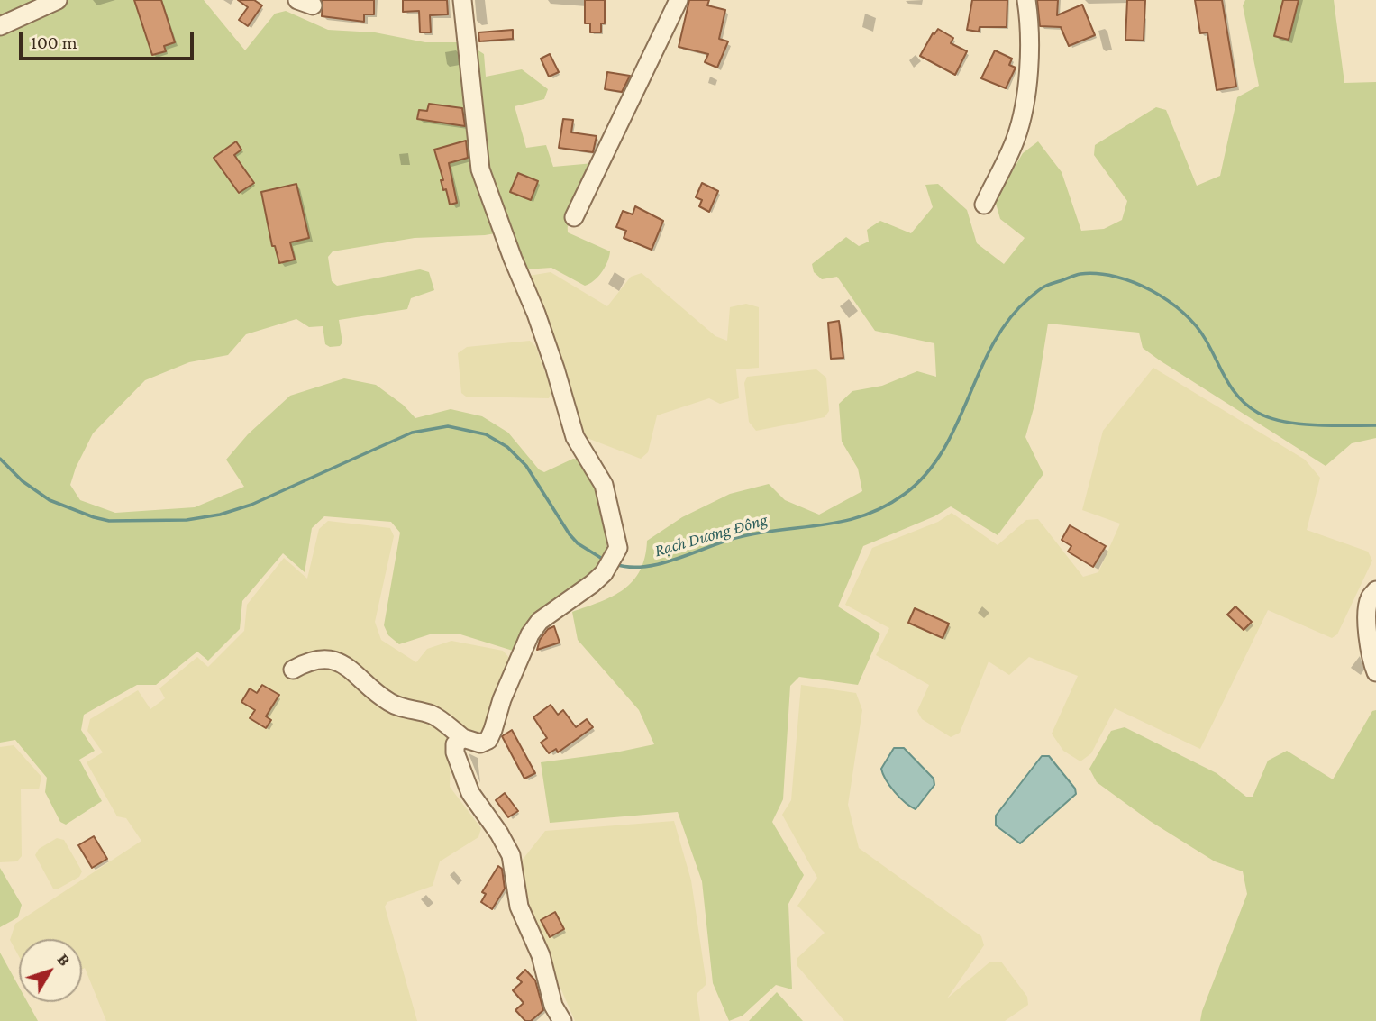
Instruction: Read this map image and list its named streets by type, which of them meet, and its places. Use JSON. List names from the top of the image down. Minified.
{"water":["Rạch Dương Đông"],"scale_bar":"100 m","north":"top right"}
